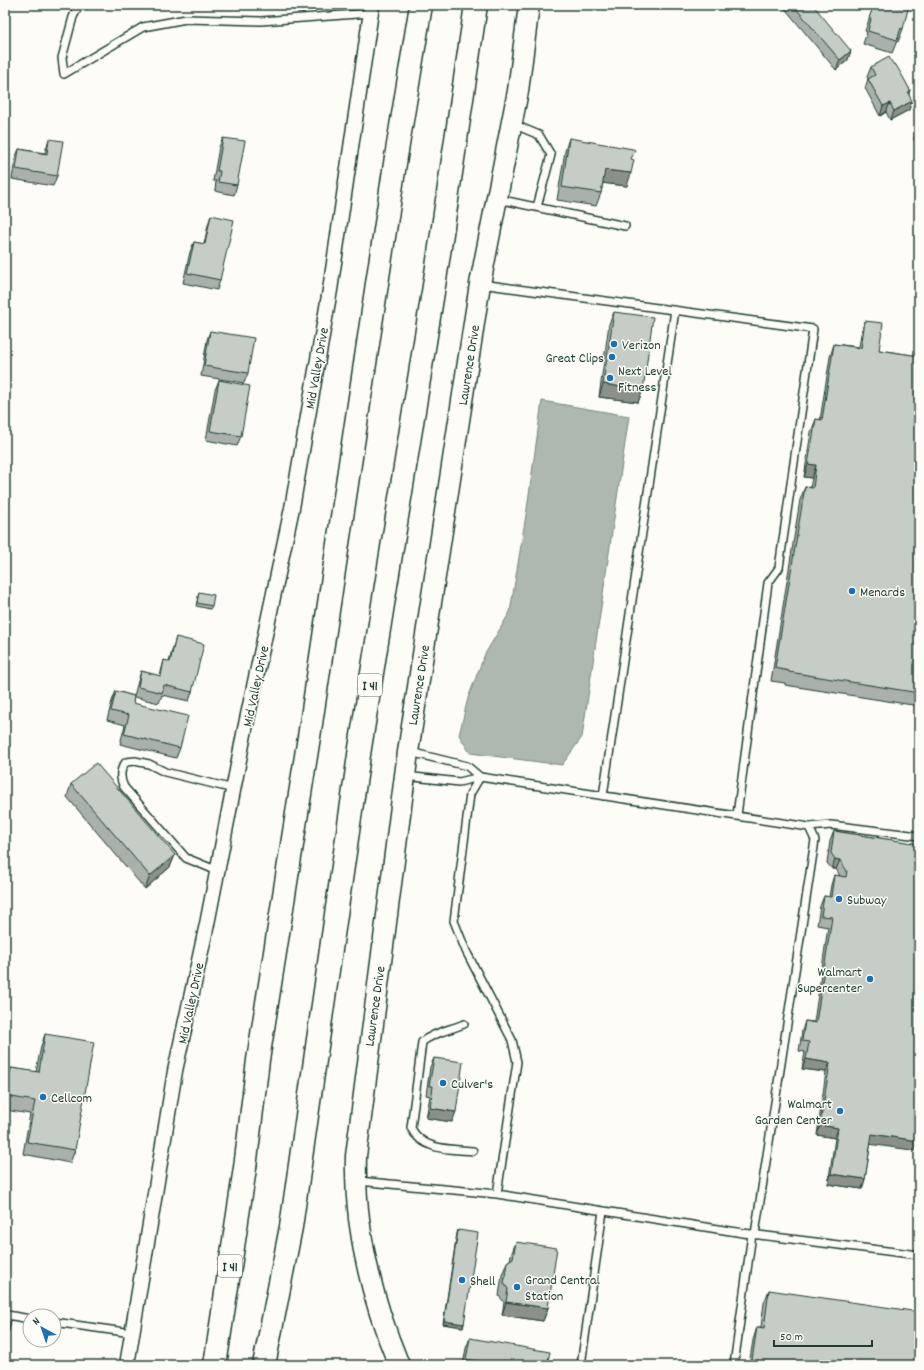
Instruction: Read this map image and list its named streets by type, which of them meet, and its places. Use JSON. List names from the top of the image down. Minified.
{"streets":{"highway":["I 41"],"main road":["Lawrence Drive"],"street":["Mid Valley Drive"]},"places":["Verizon","Great Clips","Next Level Fitness","Menards","Subway","Walmart Supercenter","Culver's","Cellcom","Walmart Garden Center","Shell","Grand Central Station"],"scale_bar":"50 m","north":"top left"}
